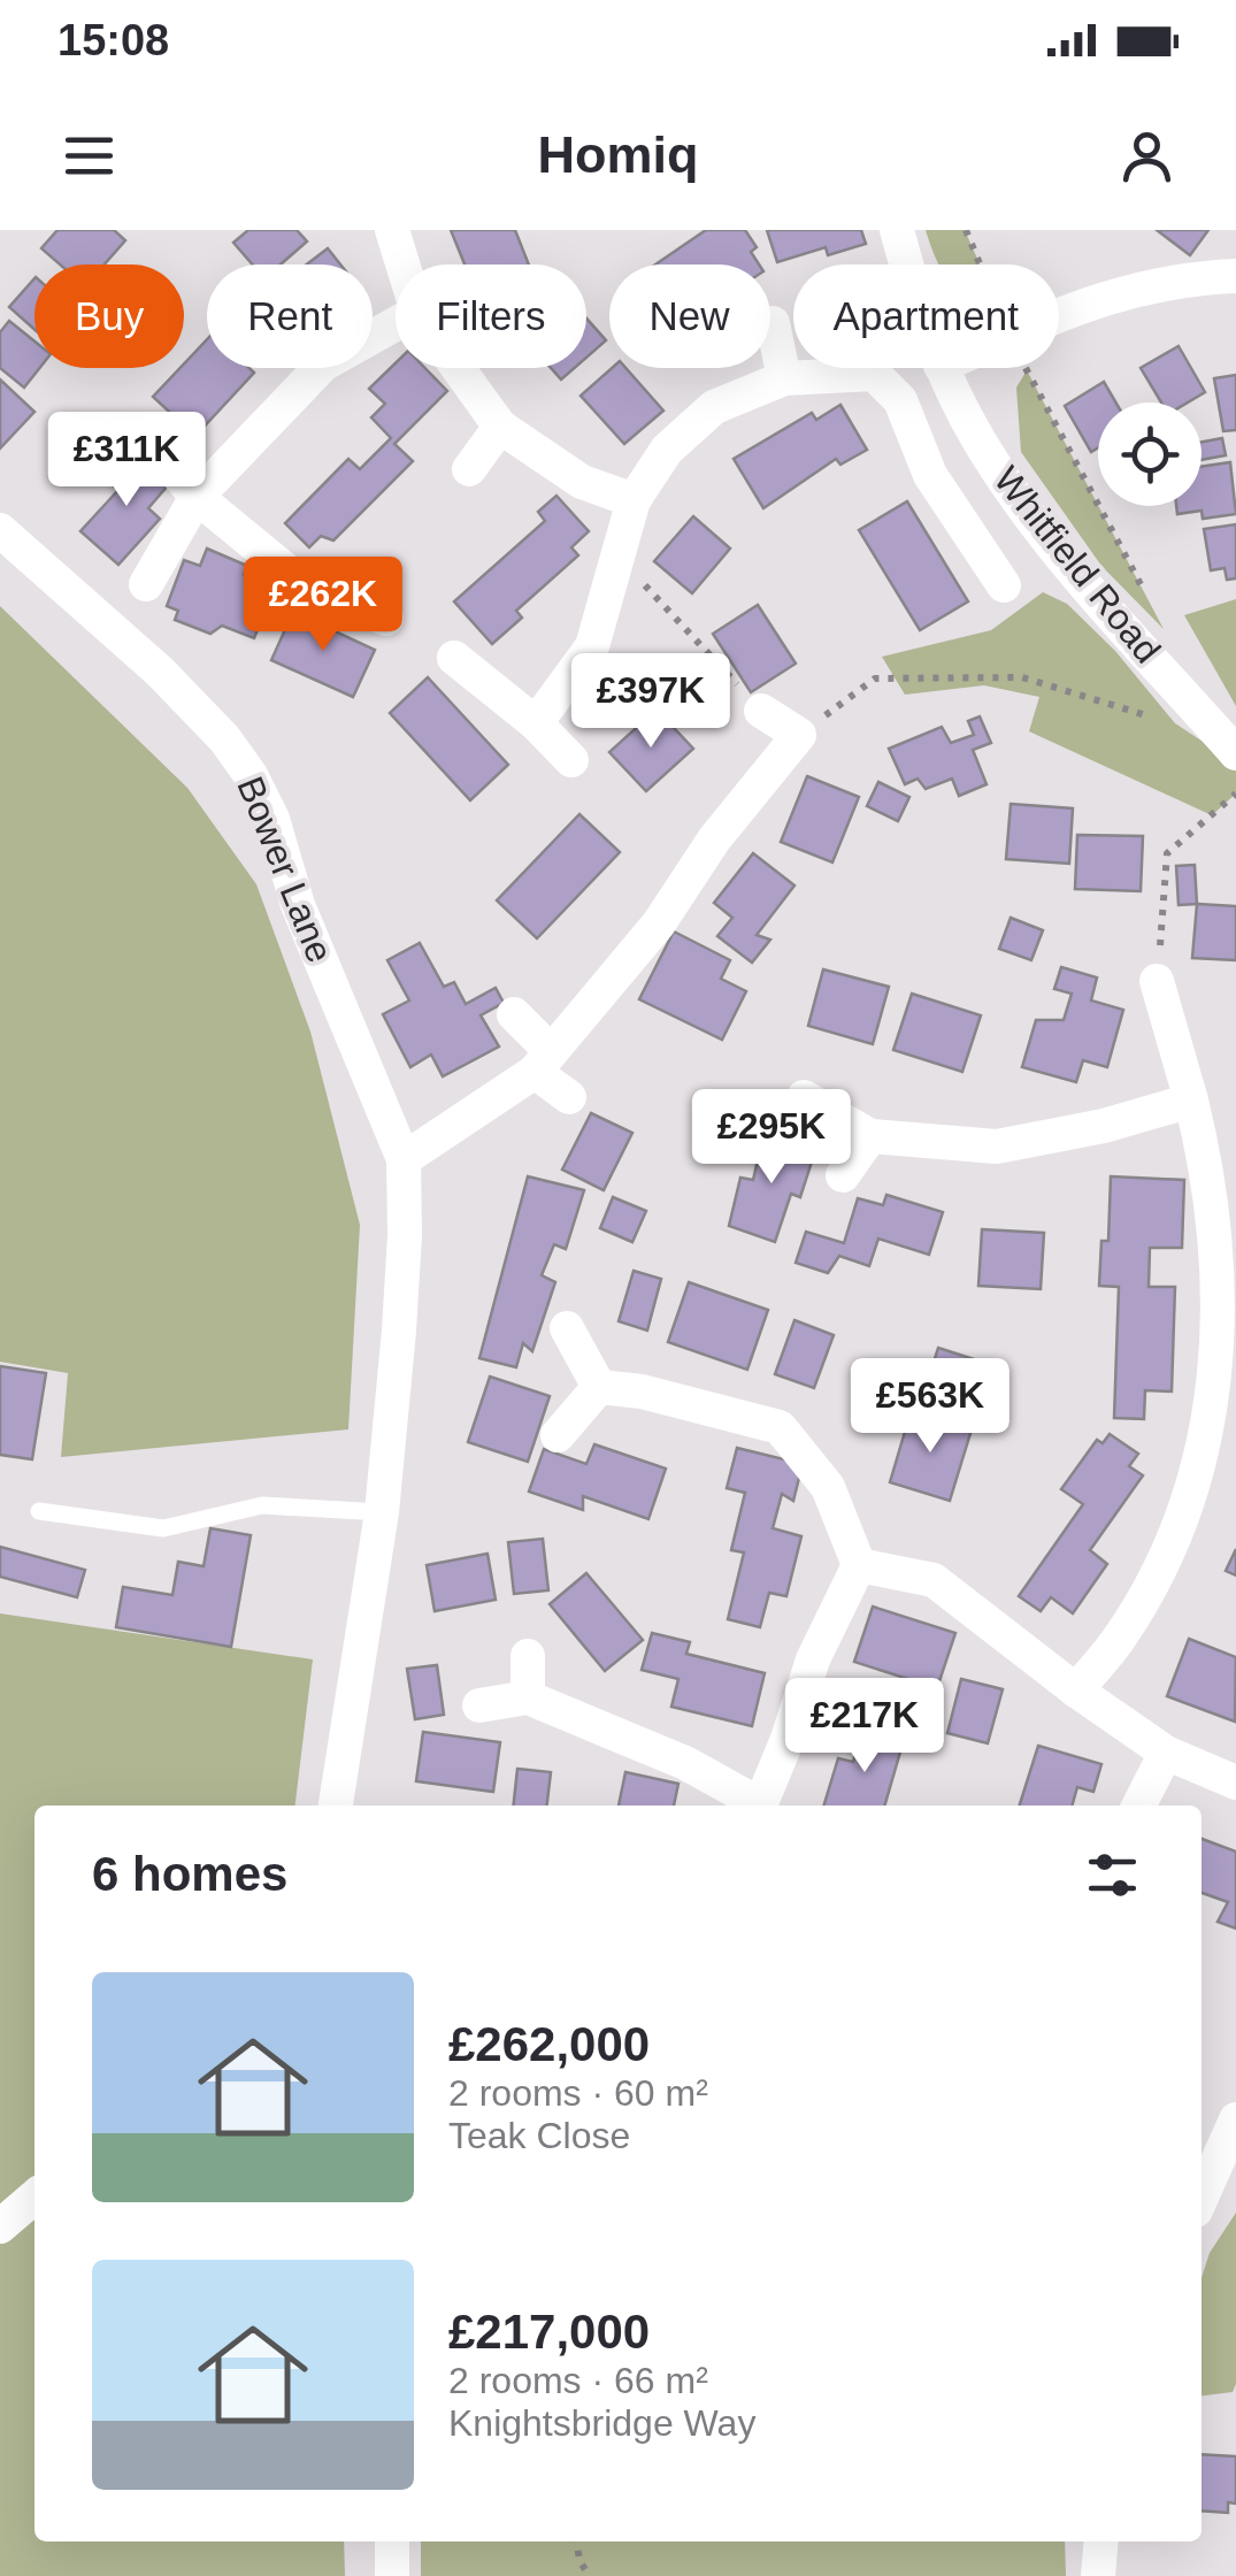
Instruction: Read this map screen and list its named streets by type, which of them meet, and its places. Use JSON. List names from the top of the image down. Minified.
{"streets":{"street":["Whitfield Road","Bower Lane"]},"page":{"status":"15:08","header":"Homiq","chip":["Buy","Rent","Filters","New","Apartment"],"price":["£311K","£262K","£397K","£295K","£563K","£217K"],"heading":"6 homes","list":[{"name":"£262,000","note":"2 rooms · 60 m² · Teak Close"},{"name":"£217,000","note":"2 rooms · 66 m² · Knightsbridge Way"}]}}
